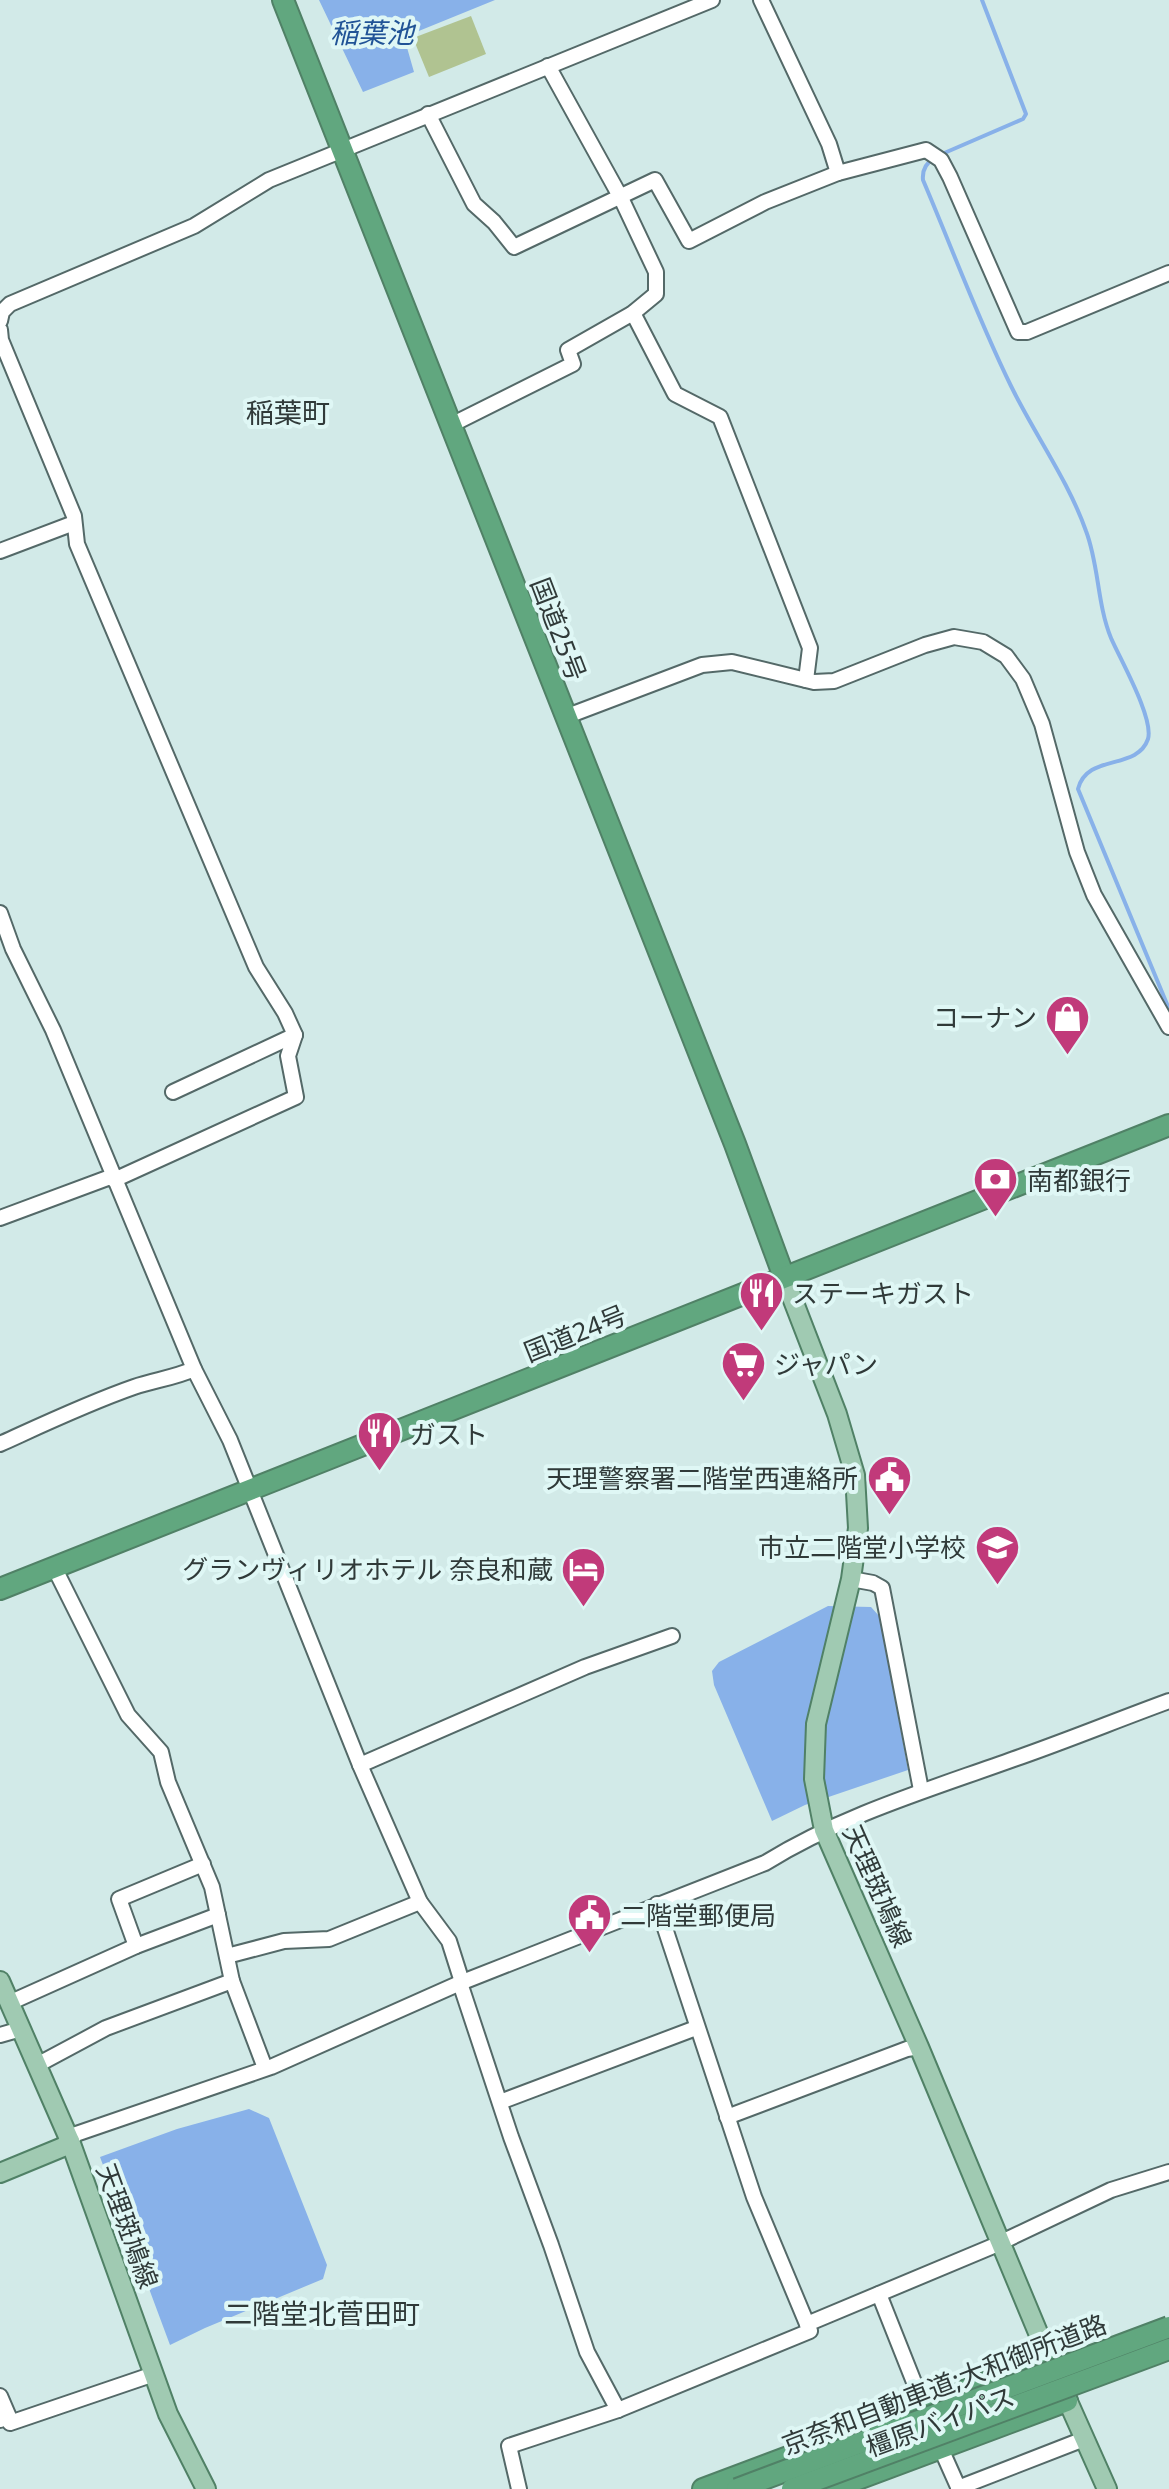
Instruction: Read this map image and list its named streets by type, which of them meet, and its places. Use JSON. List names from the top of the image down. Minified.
{"streets":{"highway":["国道25号","国道24号","京奈和自動車道;大和御所道路","橿原バイパス"],"main road":["天理斑鳩線"]},"crossings":[["国道25号","国道24号"],["国道25号","天理斑鳩線"],["国道24号","天理斑鳩線"],["天理斑鳩線","橿原バイパス"]],"districts":["稲葉町","二階堂北菅田町"],"water":["稲葉池"],"places":{"shop":["コーナン"],"bank":["南都銀行"],"restaurant":["ステーキガスト","ガスト"],"supermarket":["ジャパン"],"public building":["天理警察署二階堂西連絡所","二階堂郵便局"],"school or university":["市立二階堂小学校"],"hotel":["グランヴィリオホテル 奈良和蔵"]}}
